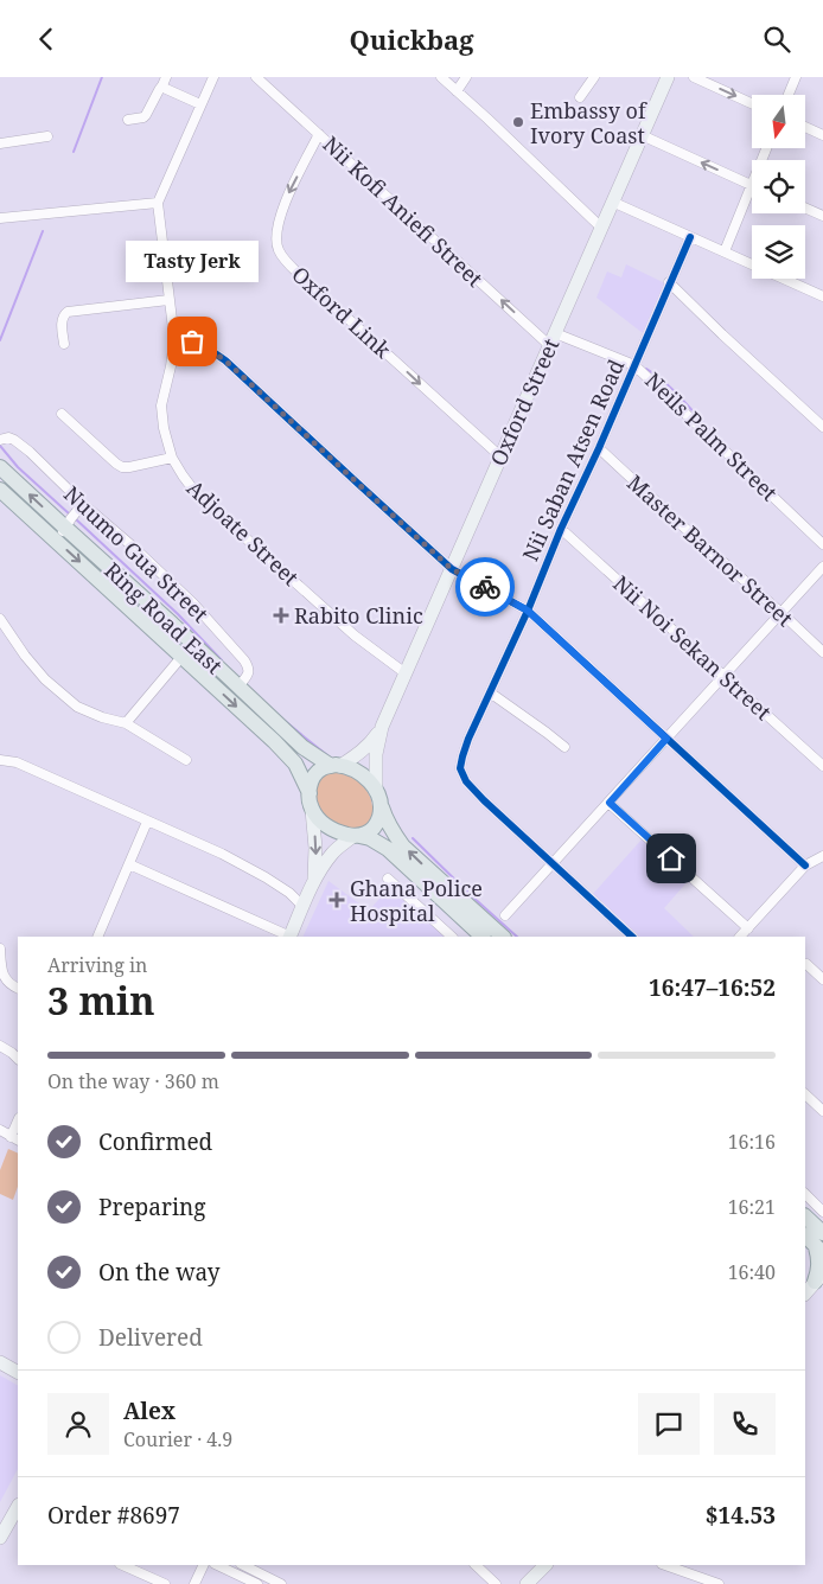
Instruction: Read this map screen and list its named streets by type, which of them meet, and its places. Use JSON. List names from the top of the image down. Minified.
{"streets":{"main road":["Oxford Street","Ring Road East"],"street":["Nii Kofi Aniefi Street","Oxford Link","Neils Palm Street","Nii Saban Atsen Road","Adjoate Street","Master Barnor Street","Nuumo Gua Street","Nii Noi Sekan Street"]},"crossings":[["Nii Kofi Aniefi Street","Oxford Link"],["Nii Kofi Aniefi Street","Oxford Street"],["Nii Kofi Aniefi Street","Neils Palm Street"],["Oxford Link","Oxford Street"],["Oxford Street","Neils Palm Street"],["Oxford Street","Adjoate Street"],["Oxford Street","Ring Road East"],["Neils Palm Street","Nii Saban Atsen Road"],["Nii Saban Atsen Road","Master Barnor Street"],["Nii Saban Atsen Road","Nii Noi Sekan Street"],["Nuumo Gua Street","Ring Road East"]],"one_way":["Nii Kofi Aniefi Street","Oxford Link"],"places":{"other":["Embassy of Ivory Coast","Tasty Jerk"],"health":["Rabito Clinic","Ghana Police Hospital"]},"north":"bottom","page":{"header":"Quickbag","bubble":"Tasty Jerk","heading":["3 min","Arriving in","16:47–16:52"],"panel":["Alex","Courier · 4.9","Order #8697","$14.53"],"bar":"On the way · 360 m","list":[["Confirmed","16:16"],["Preparing","16:21"],["On the way","16:40"],"Delivered"]}}
